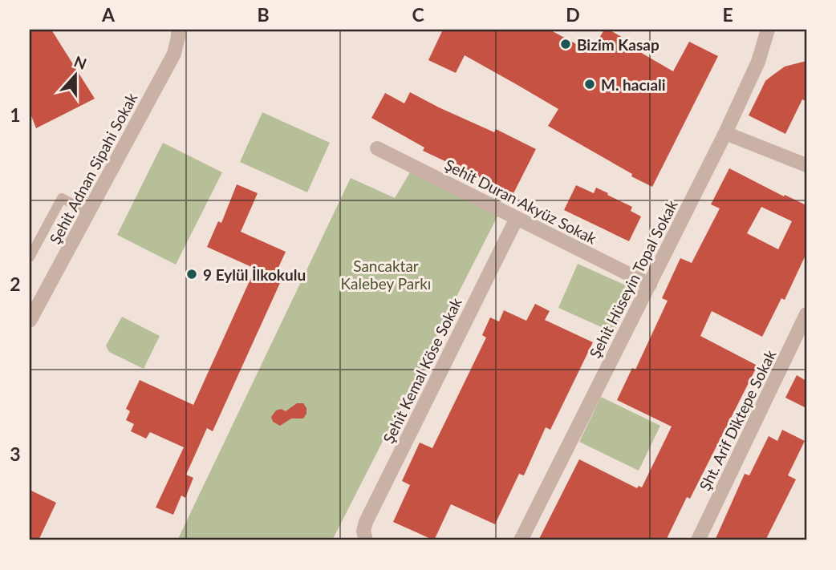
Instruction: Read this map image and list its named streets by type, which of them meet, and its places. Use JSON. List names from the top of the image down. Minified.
{"streets":{"street":["Şehit Adnan Sipahi Sokak","Şehit Duran Akyüz Sokak","Şehit Hüseyin Topal Sokak","Şehit Kemal Köse Sokak","Şht. Arif Diktepe Sokak"]},"crossings":[["Şehit Duran Akyüz Sokak","Şehit Hüseyin Topal Sokak"],["Şehit Duran Akyüz Sokak","Şehit Kemal Köse Sokak"]],"parks":["Sancaktar Kalebey Parkı"],"places":["Bizim Kasap","M. hacıali","9 Eylül İlkokulu"],"north":"top","grid":{"columns":["A","B","C","D","E"],"rows":["1","2","3"]}}
